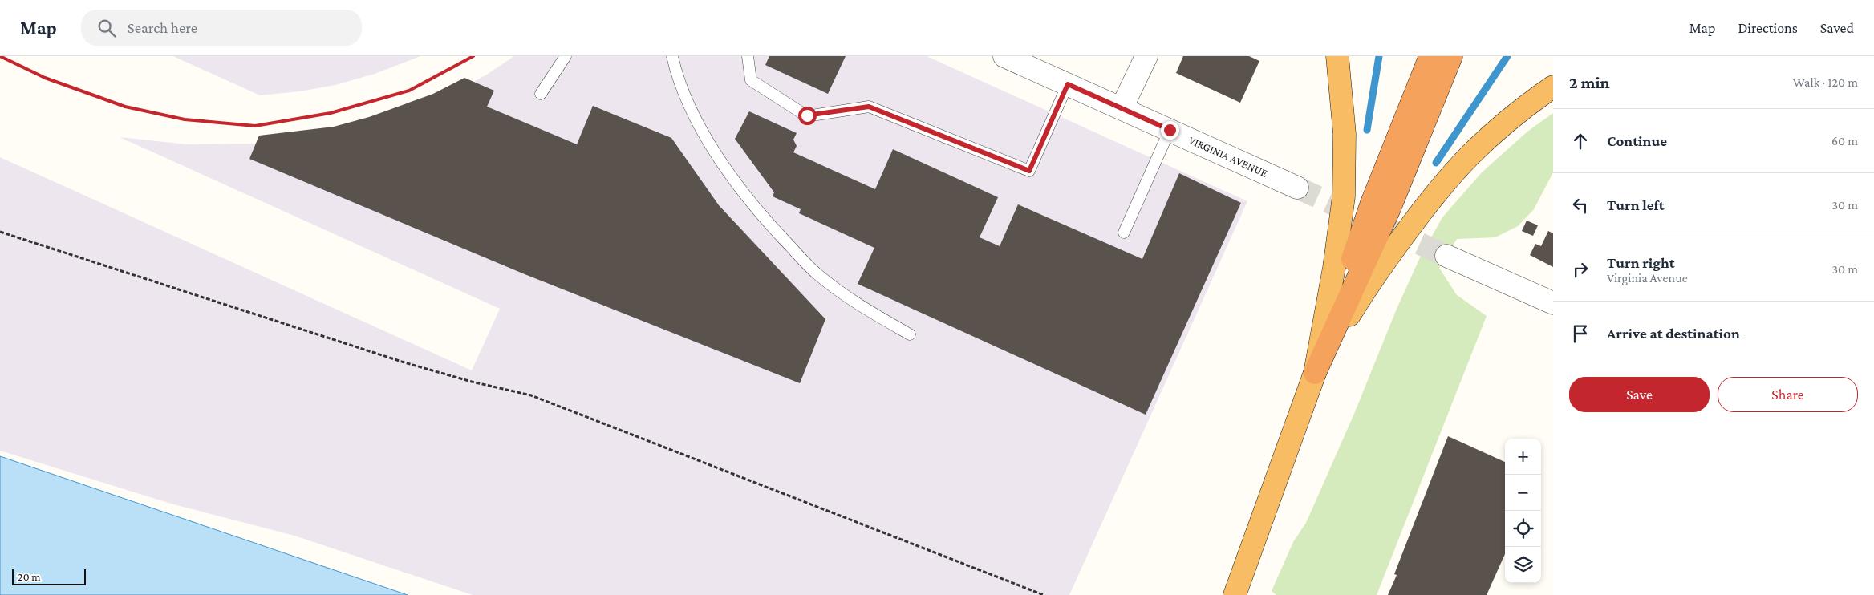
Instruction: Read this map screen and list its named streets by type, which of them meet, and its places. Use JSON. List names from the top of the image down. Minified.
{"streets":{"street":["VIRGINIA AVENUE"]},"scale_bar":"20 m","page":{"header":"Map","search":"Search here","nav":["Map","Directions","Saved"],"heading":["2 min","Walk · 120 m"],"list":[["Continue","60 m"],["Turn left","30 m"],["Turn right","Virginia Avenue","30 m"],"Arrive at destination"],"buttons":["Save","Share"],"map_buttons":["+","−"],"scale":"20 m"}}
